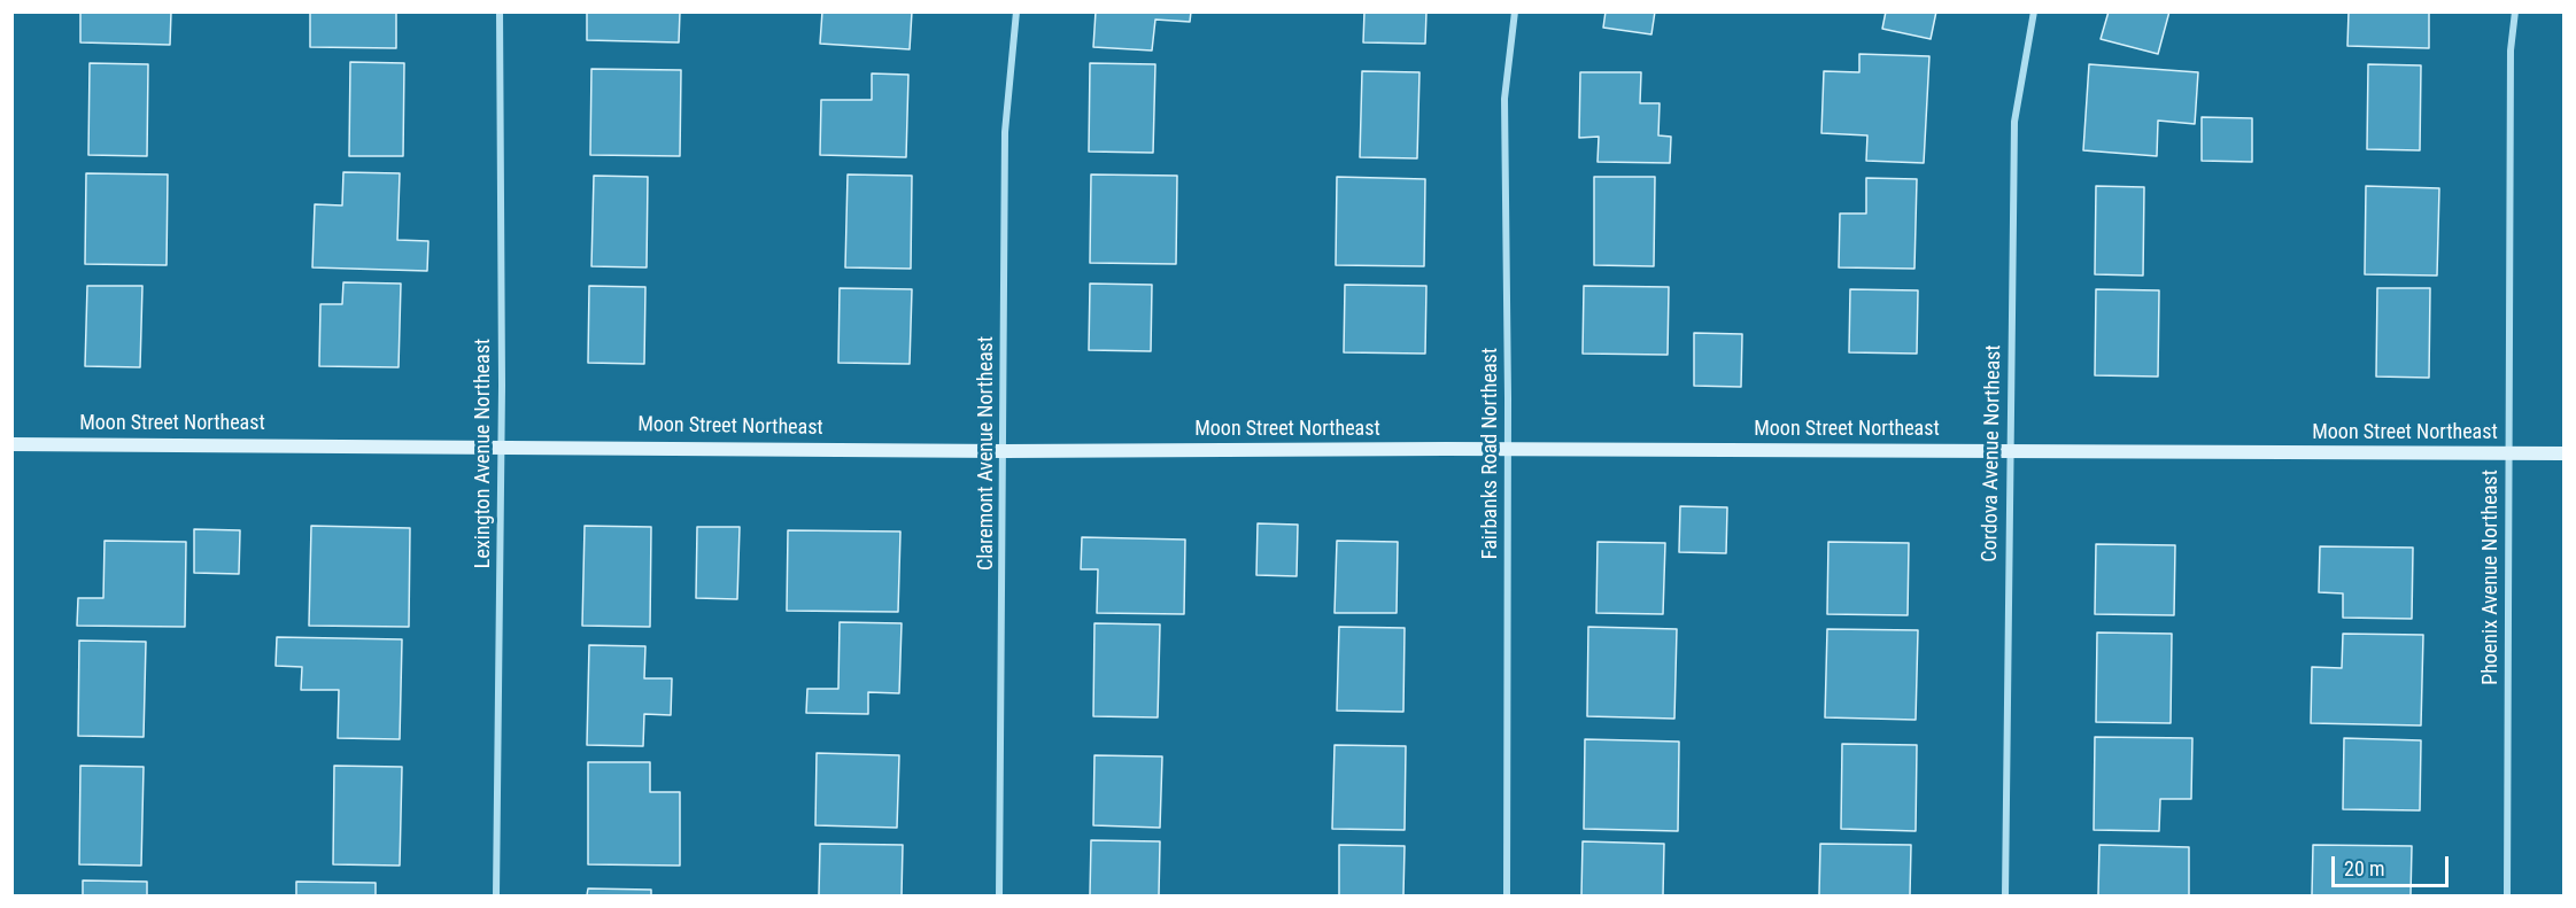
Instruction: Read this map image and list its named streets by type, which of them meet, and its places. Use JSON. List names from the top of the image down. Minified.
{"streets":{"street":["Moon Street Northeast","Lexington Avenue Northeast","Claremont Avenue Northeast","Fairbanks Road Northeast","Cordova Avenue Northeast","Phoenix Avenue Northeast"]},"crossings":[["Moon Street Northeast","Lexington Avenue Northeast"],["Moon Street Northeast","Claremont Avenue Northeast"],["Moon Street Northeast","Fairbanks Road Northeast"],["Moon Street Northeast","Cordova Avenue Northeast"],["Moon Street Northeast","Phoenix Avenue Northeast"]],"scale_bar":"20 m"}
